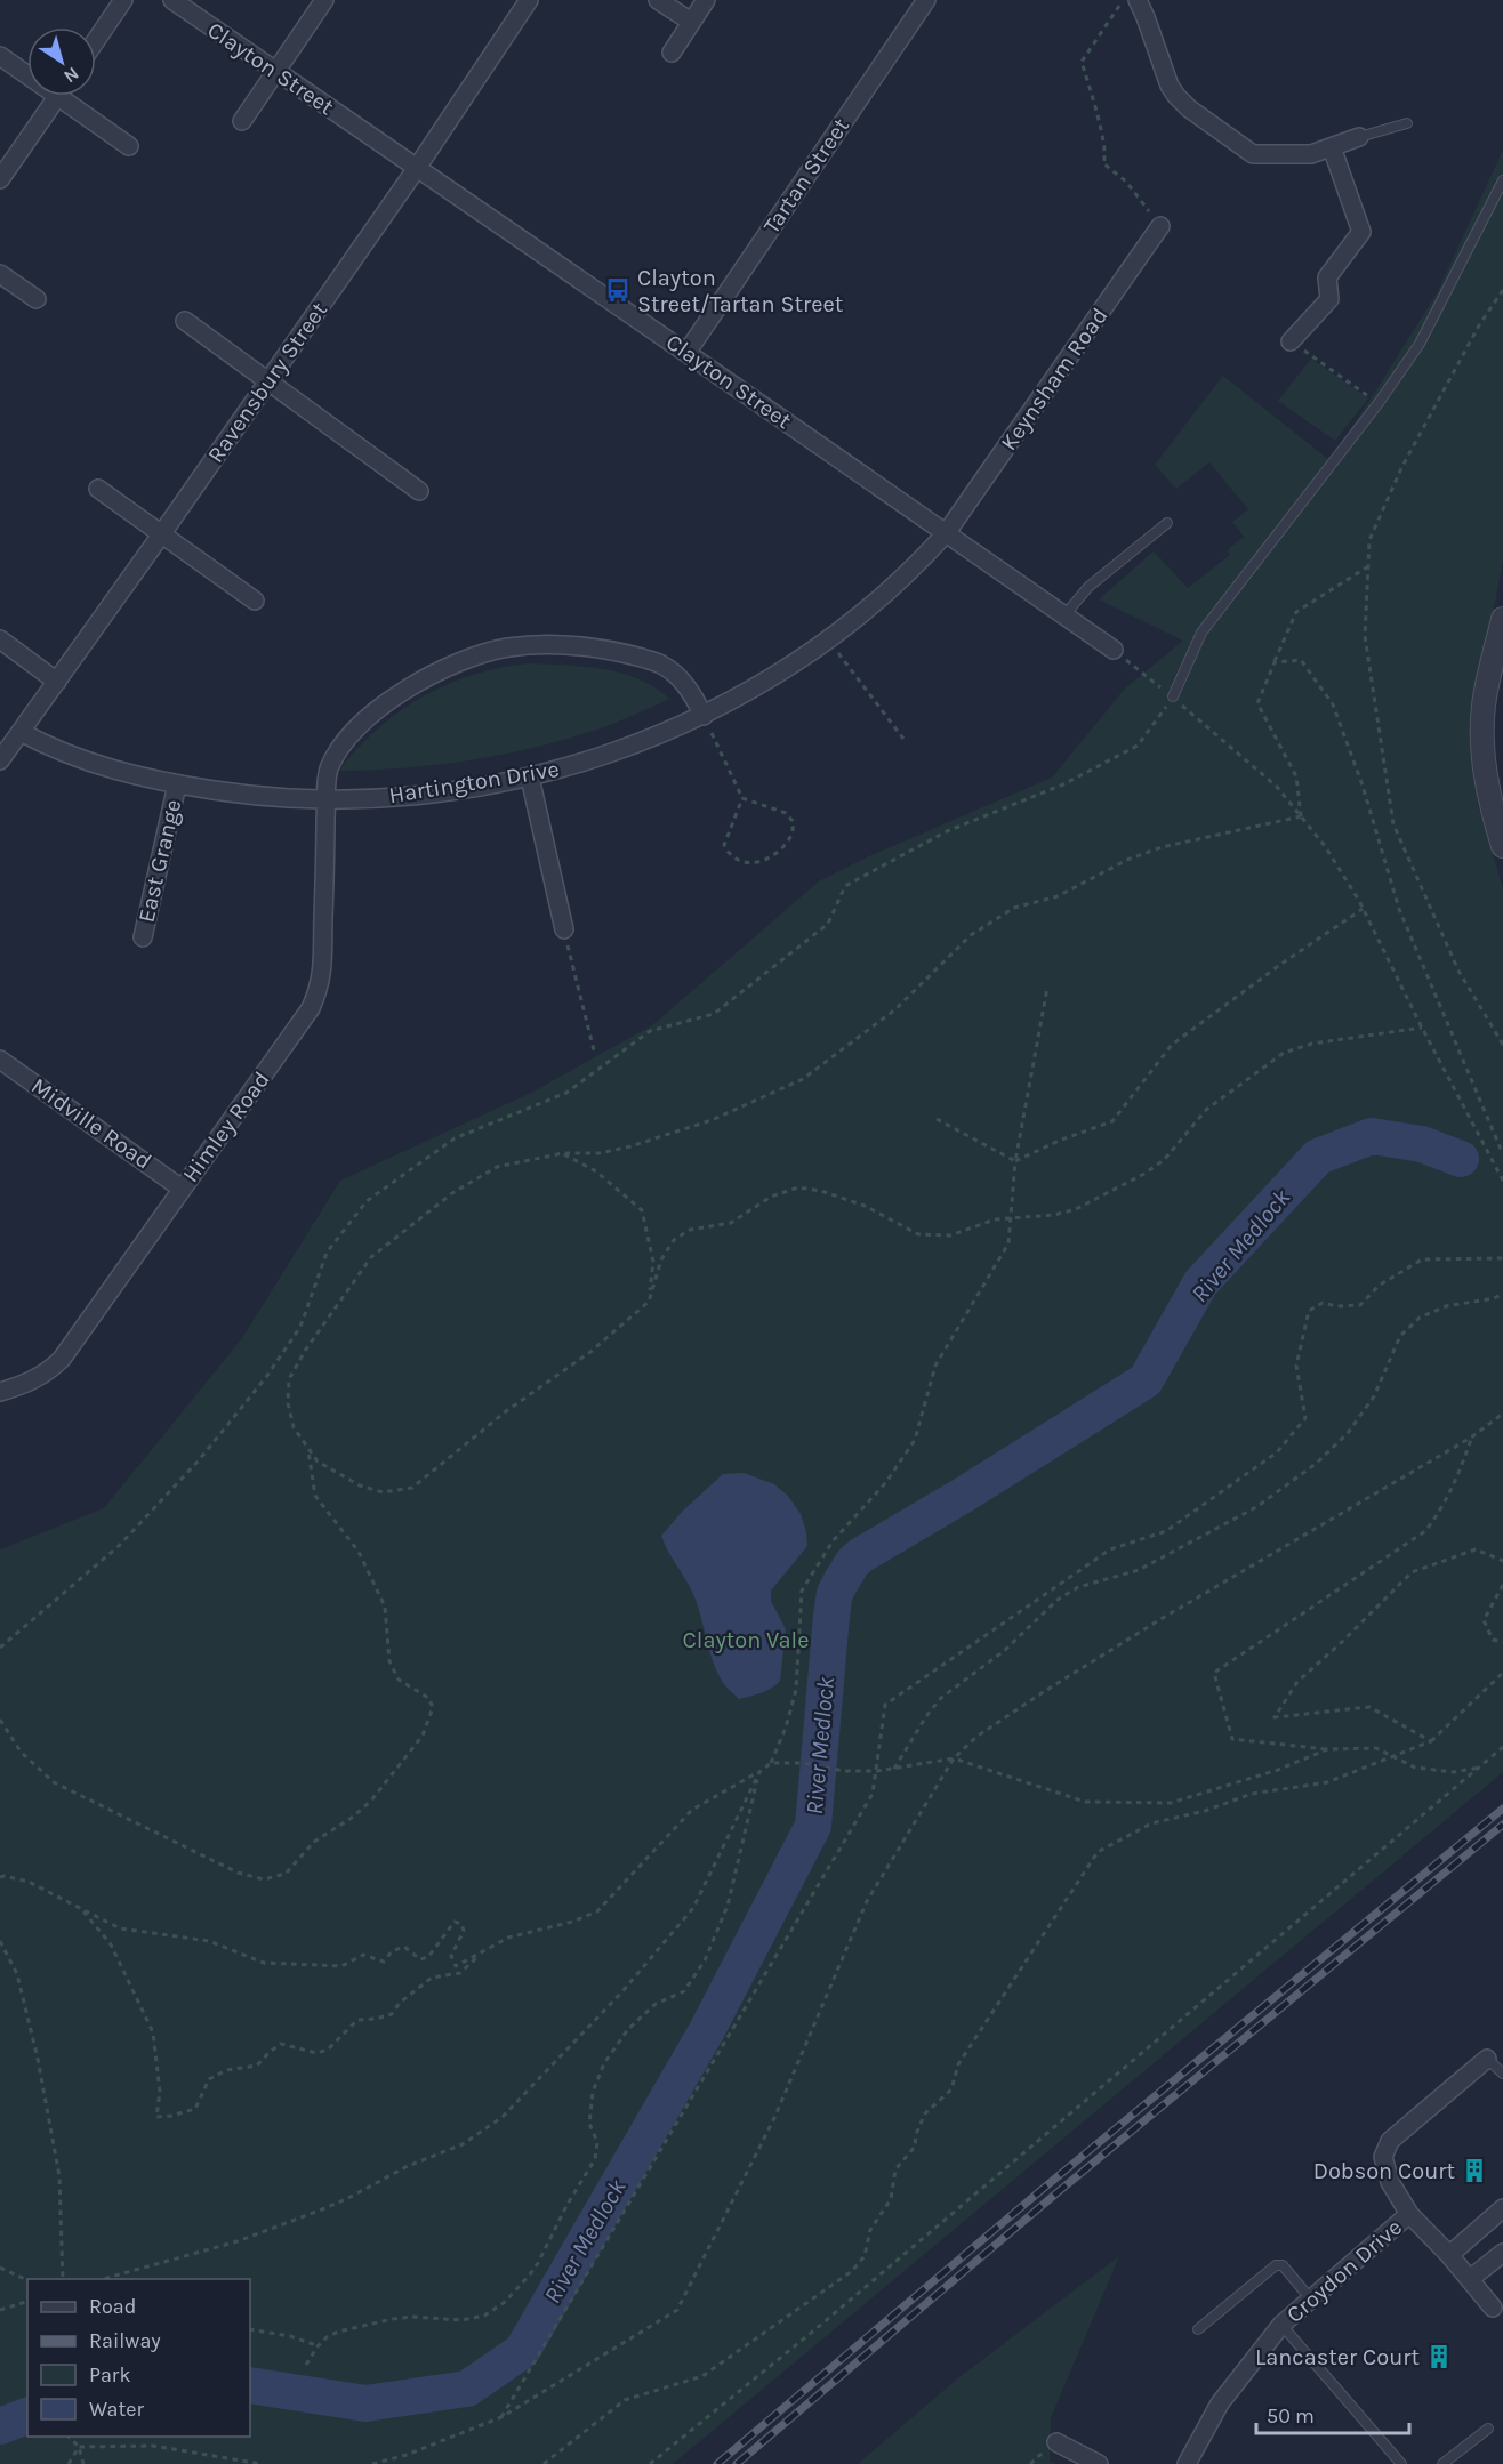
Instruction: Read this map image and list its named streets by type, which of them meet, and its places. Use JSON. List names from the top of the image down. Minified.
{"streets":{"street":["Clayton Street","Tartan Street","Keynsham Road","Ravensbury Street","Hartington Drive","East Grange","Midville Road","Himley Road","Croydon Drive"]},"crossings":[["Clayton Street","Tartan Street"],["Clayton Street","Keynsham Road"],["Clayton Street","Ravensbury Street"],["Clayton Street","Hartington Drive"],["Keynsham Road","Hartington Drive"],["Ravensbury Street","Hartington Drive"],["Hartington Drive","East Grange"],["Hartington Drive","Himley Road"],["Midville Road","Himley Road"]],"water":["River Medlock"],"parks":["Clayton Vale"],"places":{"bus stop":["Clayton Street/Tartan Street"],"building":["Dobson Court","Lancaster Court"]},"legend":["Road","Railway","Park","Water"],"scale_bar":"50 m","north":"bottom right"}
